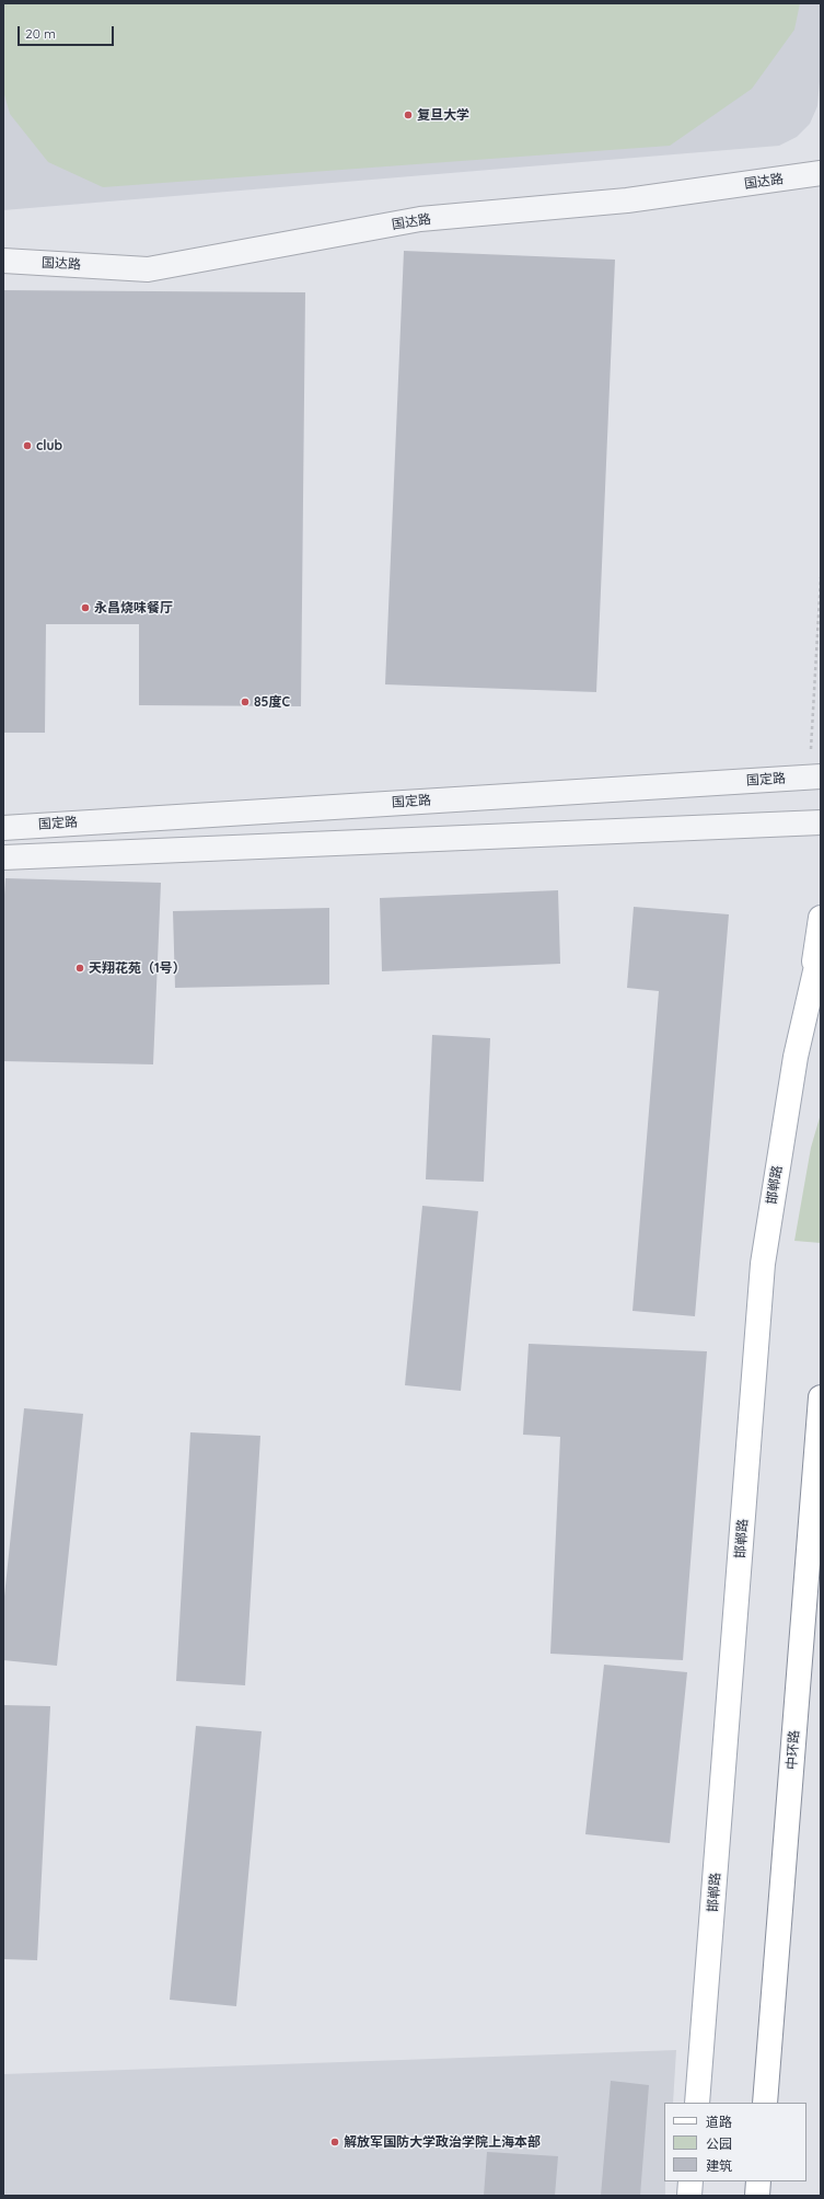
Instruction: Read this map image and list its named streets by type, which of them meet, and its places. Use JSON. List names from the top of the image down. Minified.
{"streets":{"main road":["邯郸路","中环路"],"street":["国达路","国定路"]},"places":["复旦大学","club","永昌烧味餐厅","85度C","天翔花苑（1号）","解放军国防大学政治学院上海本部"],"legend":["道路","公园","建筑"],"scale_bar":"20 m"}
